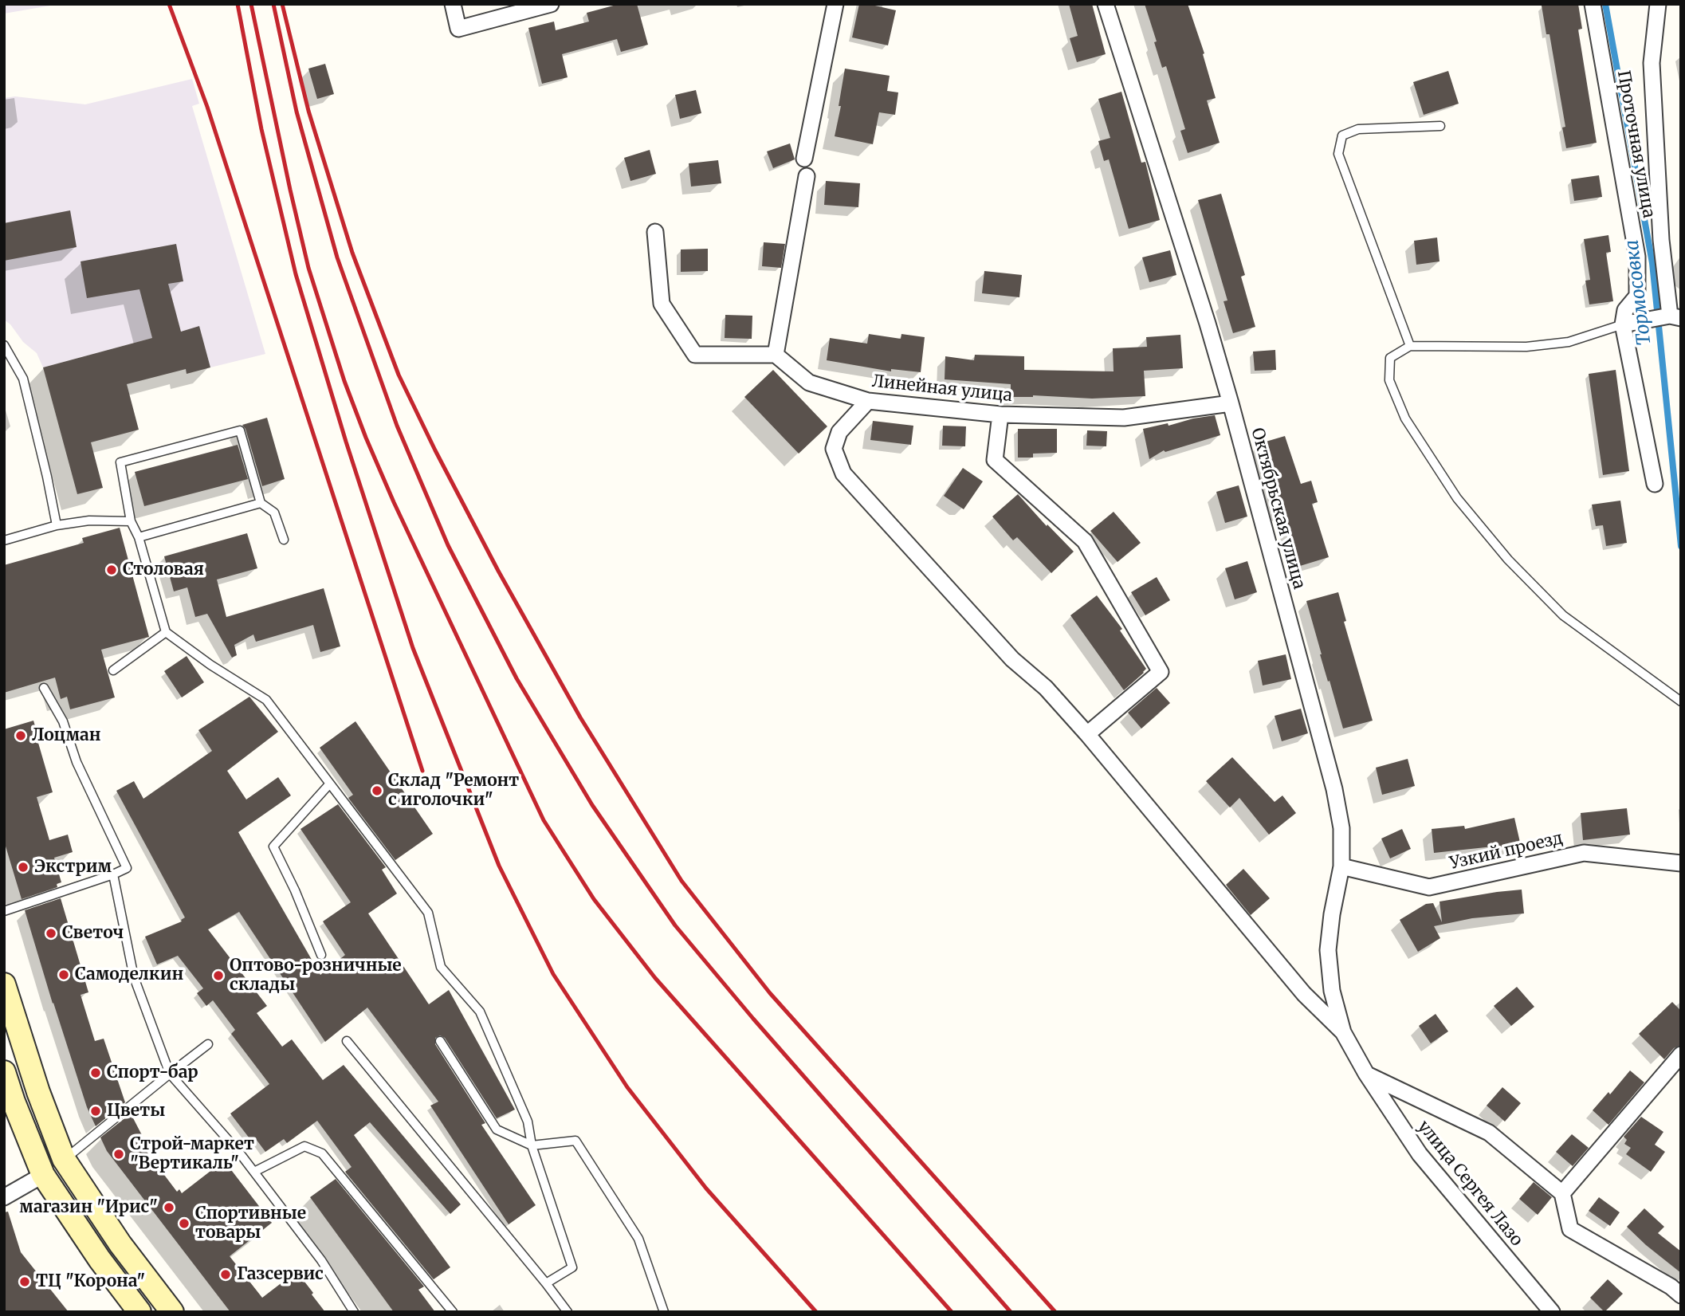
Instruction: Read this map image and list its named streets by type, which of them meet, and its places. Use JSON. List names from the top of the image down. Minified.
{"streets":{"street":["Проточная улица","Линейная улица","Октябрьская улица","Узкий проезд","улица Сергея Лазо"]},"crossings":[["Линейная улица","Октябрьская улица"],["Октябрьская улица","Узкий проезд"],["Октябрьская улица","улица Сергея Лазо"]],"water":["Тормосовка"],"places":["Столовая","Лоцман","Склад \"Ремонт с иголочки\"","Экстрим","Светоч","Самоделкин","Оптово-розничные склады","Спорт-бар","Цветы","Строй-маркет \"Вертикаль\"","магазин \"Ирис\"","Спортивные товары","Газсервис","ТЦ \"Корона\""]}
